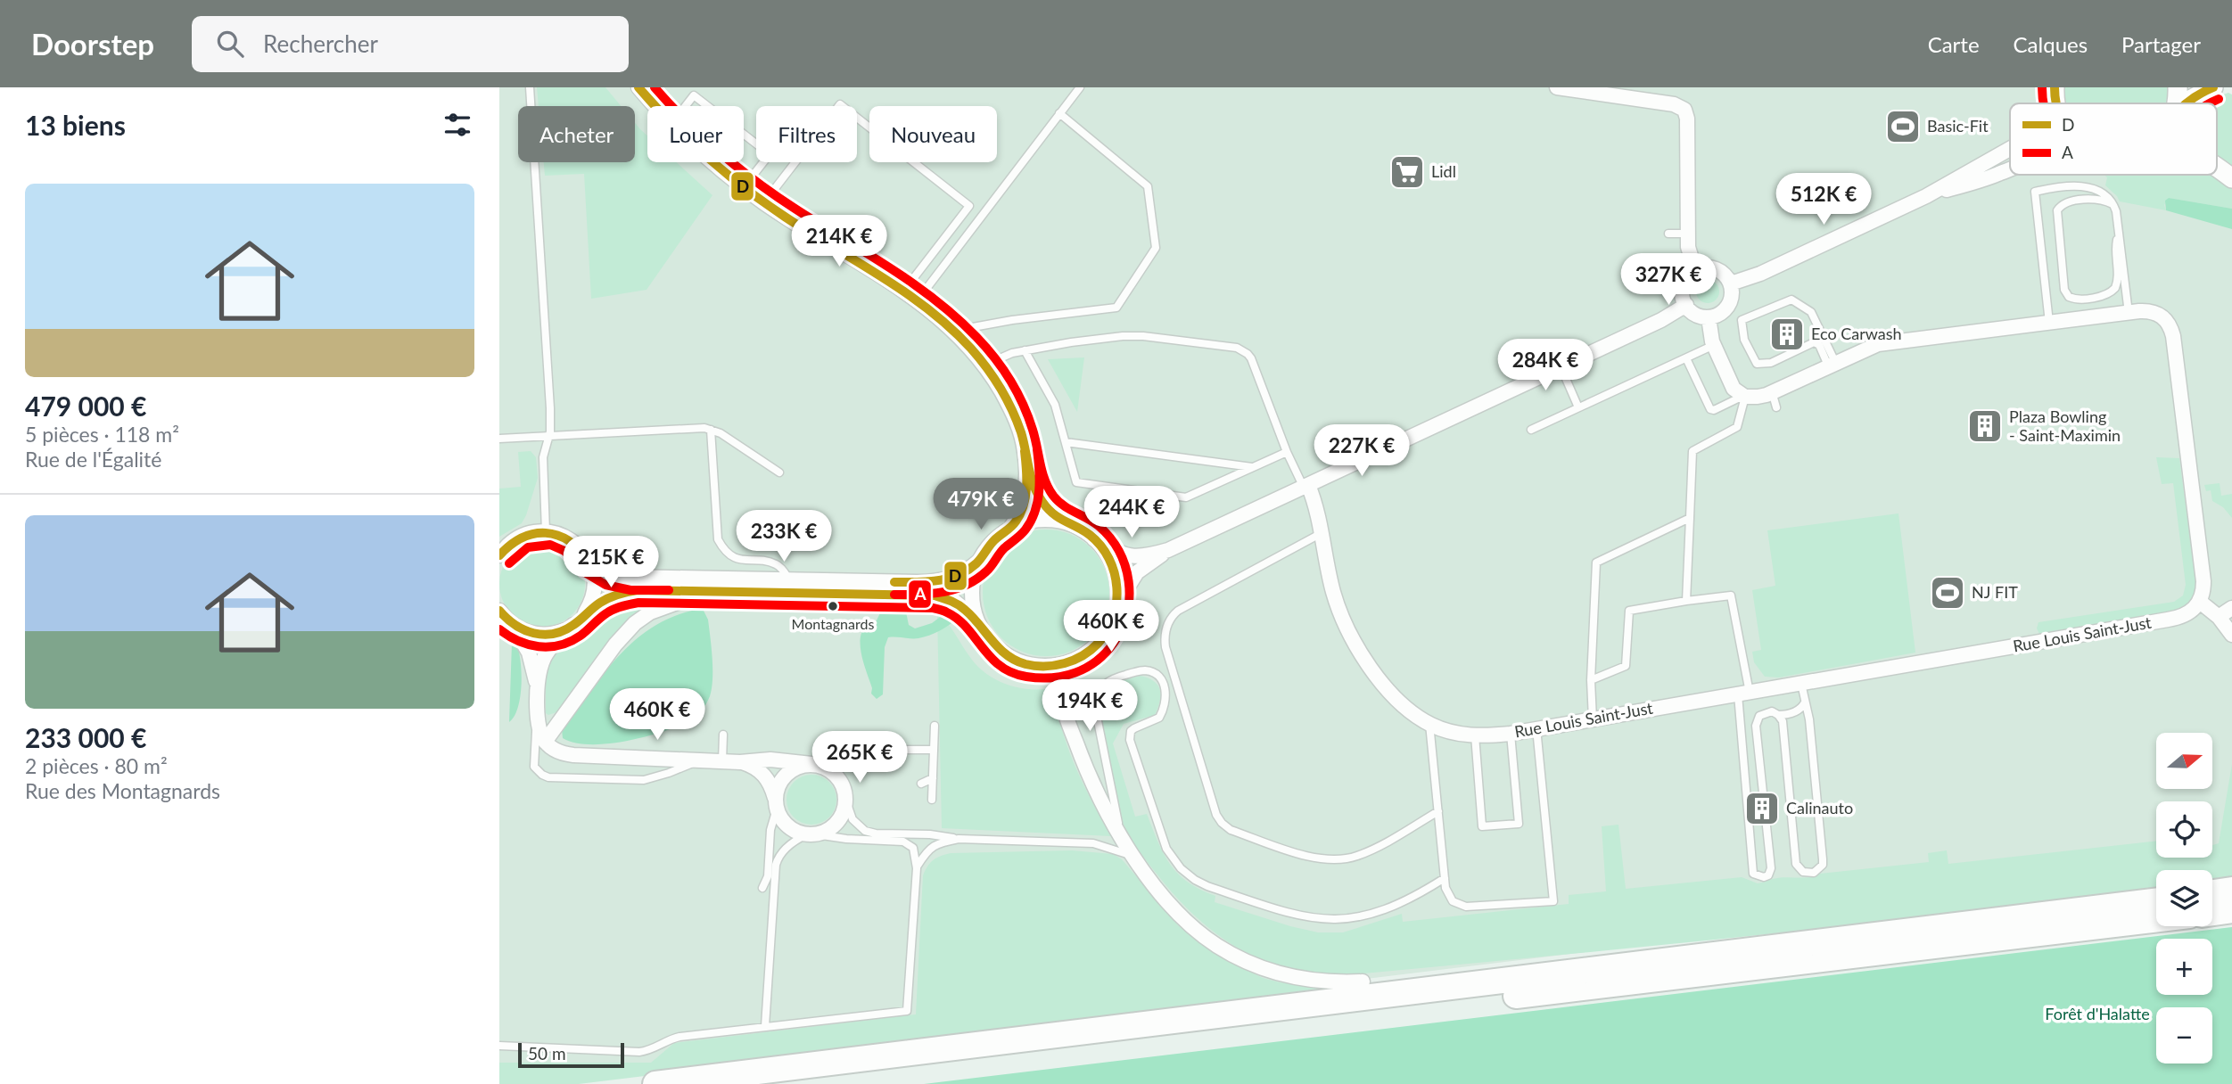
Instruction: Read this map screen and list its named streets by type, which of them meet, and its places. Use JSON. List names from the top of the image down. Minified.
{"streets":{"street":["Rue Louis Saint-Just"]},"parks":["Forêt d'Halatte"],"places":{"sports":["Basic-Fit","NJ FIT"],"supermarket":["Lidl"],"building":["Eco Carwash","Plaza Bowling - Saint-Maximin","Calinauto"],"other":["Montagnards"]},"lines":["transit line D","transit line A"],"legend":["D","A"],"scale_bar":"50 m","north":"right","page":{"header":"Doorstep","search":"Rechercher","nav":["Carte","Calques","Partager"],"heading":"13 biens","chip":["Acheter","Louer","Filtres","Nouveau"],"list":[{"name":"479 000 €","note":"5 pièces · 118 m² · Rue de l'Égalité"},{"name":"233 000 €","note":"2 pièces · 80 m² · Rue des Montagnards"}],"price":["512K €","214K €","327K €","284K €","227K €","479K €","244K €","233K €","215K €","460K €","194K €","460K €","265K €"],"map_buttons":["+","−"],"scale":"50 m"}}
